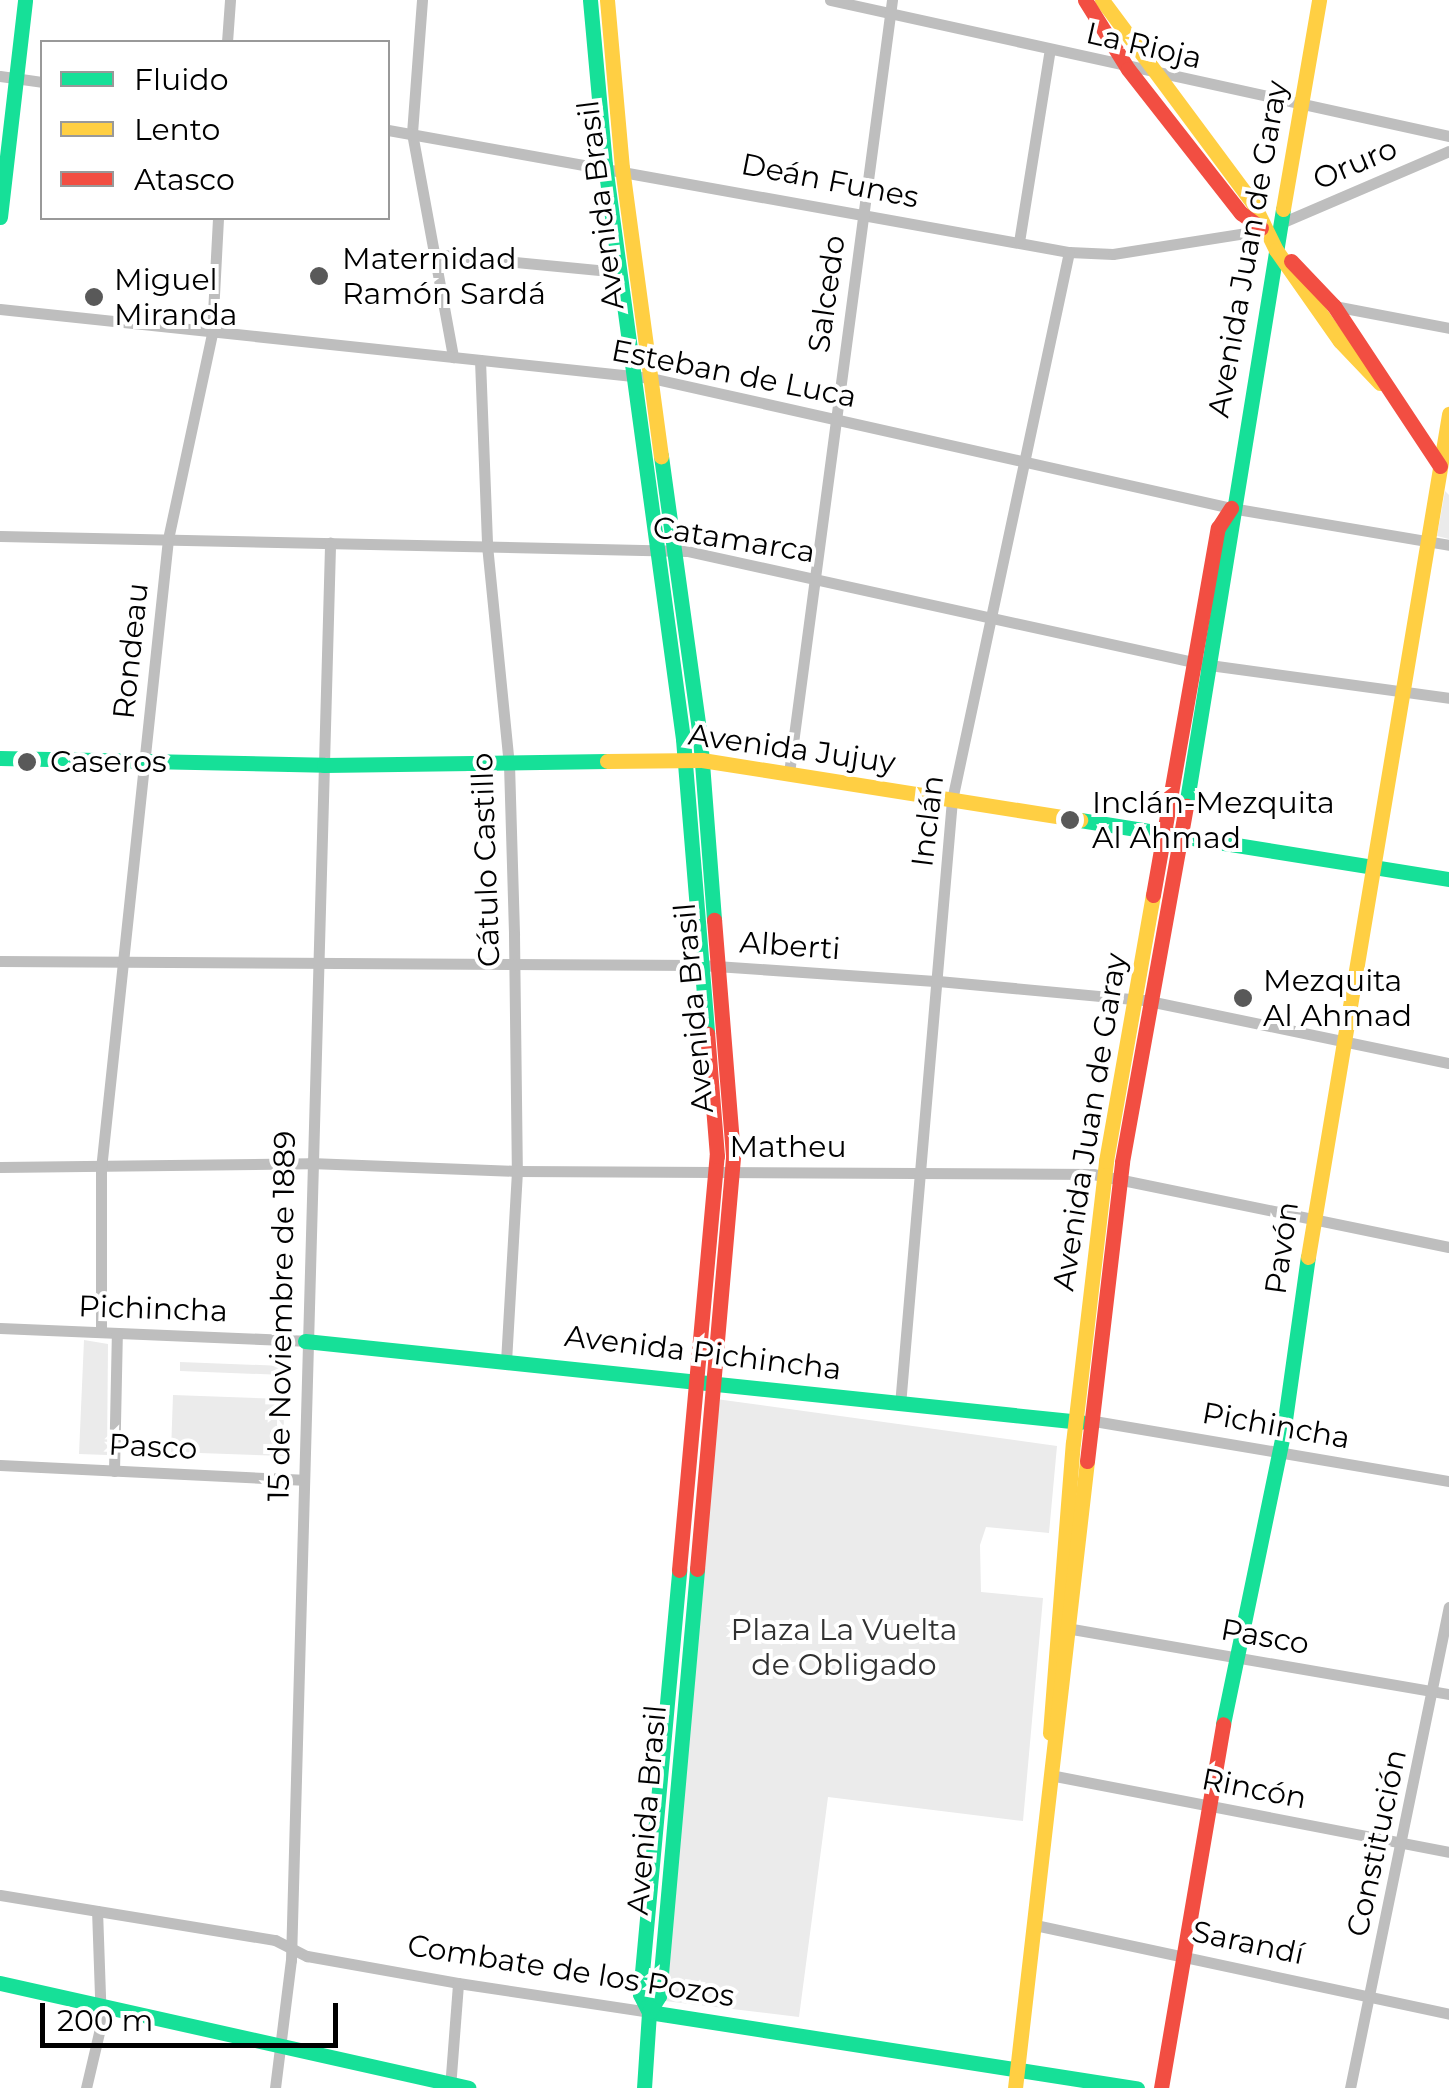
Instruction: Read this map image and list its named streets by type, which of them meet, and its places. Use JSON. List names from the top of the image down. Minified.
{"streets":{"main road":["Avenida Brasil","Avenida Juan de Garay","Avenida Jujuy","Pavón","Avenida Pichincha","Combate de los Pozos"],"street":["La Rioja","Oruro","Deán Funes","Salcedo","Esteban de Luca","Catamarca","Rondeau","Inclán","Cátulo Castillo","Alberti","Matheu","Pichincha","15 de Noviembre de 1889","Pasco","Rincón","Constitución","Sarandí"]},"crossings":[["La Rioja","Avenida Juan de Garay"],["La Rioja","Salcedo"],["Oruro","Avenida Juan de Garay"],["Deán Funes","Avenida Brasil"],["Deán Funes","Salcedo"],["Deán Funes","Inclán"],["Avenida Brasil","Esteban de Luca"],["Avenida Brasil","Catamarca"],["Avenida Brasil","Avenida Jujuy"],["Avenida Brasil","Alberti"],["Avenida Brasil","Matheu"],["Avenida Brasil","Avenida Pichincha"],["Avenida Brasil","Combate de los Pozos"],["Avenida Juan de Garay","Esteban de Luca"],["Avenida Juan de Garay","Catamarca"],["Avenida Juan de Garay","Avenida Jujuy"],["Avenida Juan de Garay","Alberti"],["Avenida Juan de Garay","Matheu"],["Avenida Juan de Garay","Pichincha"],["Avenida Juan de Garay","Avenida Pichincha"],["Avenida Juan de Garay","Pasco"],["Avenida Juan de Garay","Rincón"],["Avenida Juan de Garay","Sarandí"],["Avenida Juan de Garay","Combate de los Pozos"],["Salcedo","Esteban de Luca"],["Salcedo","Catamarca"],["Salcedo","Avenida Jujuy"],["Esteban de Luca","Rondeau"],["Esteban de Luca","Inclán"],["Esteban de Luca","Cátulo Castillo"],["Esteban de Luca","Pavón"],["Catamarca","Rondeau"],["Catamarca","Inclán"],["Catamarca","Cátulo Castillo"],["Catamarca","Pavón"],["Catamarca","15 de Noviembre de 1889"],["Rondeau","Avenida Jujuy"],["Rondeau","Alberti"],["Rondeau","Matheu"],["Rondeau","Pichincha"],["Avenida Jujuy","Inclán"],["Avenida Jujuy","Cátulo Castillo"],["Avenida Jujuy","Pavón"],["Avenida Jujuy","15 de Noviembre de 1889"],["Inclán","Alberti"],["Inclán","Matheu"],["Inclán","Avenida Pichincha"],["Cátulo Castillo","Alberti"],["Cátulo Castillo","Matheu"],["Cátulo Castillo","Avenida Pichincha"],["Alberti","Pavón"],["Alberti","15 de Noviembre de 1889"],["Matheu","Pavón"],["Matheu","15 de Noviembre de 1889"],["Pavón","Pichincha"],["Pavón","Pasco"],["Pavón","Rincón"],["Pavón","Sarandí"],["Pichincha","15 de Noviembre de 1889"],["Pichincha","Avenida Pichincha"],["15 de Noviembre de 1889","Avenida Pichincha"],["15 de Noviembre de 1889","Pasco"],["15 de Noviembre de 1889","Combate de los Pozos"],["Pasco","Constitución"],["Rincón","Constitución"],["Constitución","Sarandí"]],"parks":["Plaza La Vuelta de Obligado"],"places":["Maternidad Ramón Sardá","Miguel Miranda","Caseros","Inclán-Mezquita Al Ahmad","Mezquita Al Ahmad"],"legend":["Fluido","Lento","Atasco"],"scale_bar":"200 m"}
